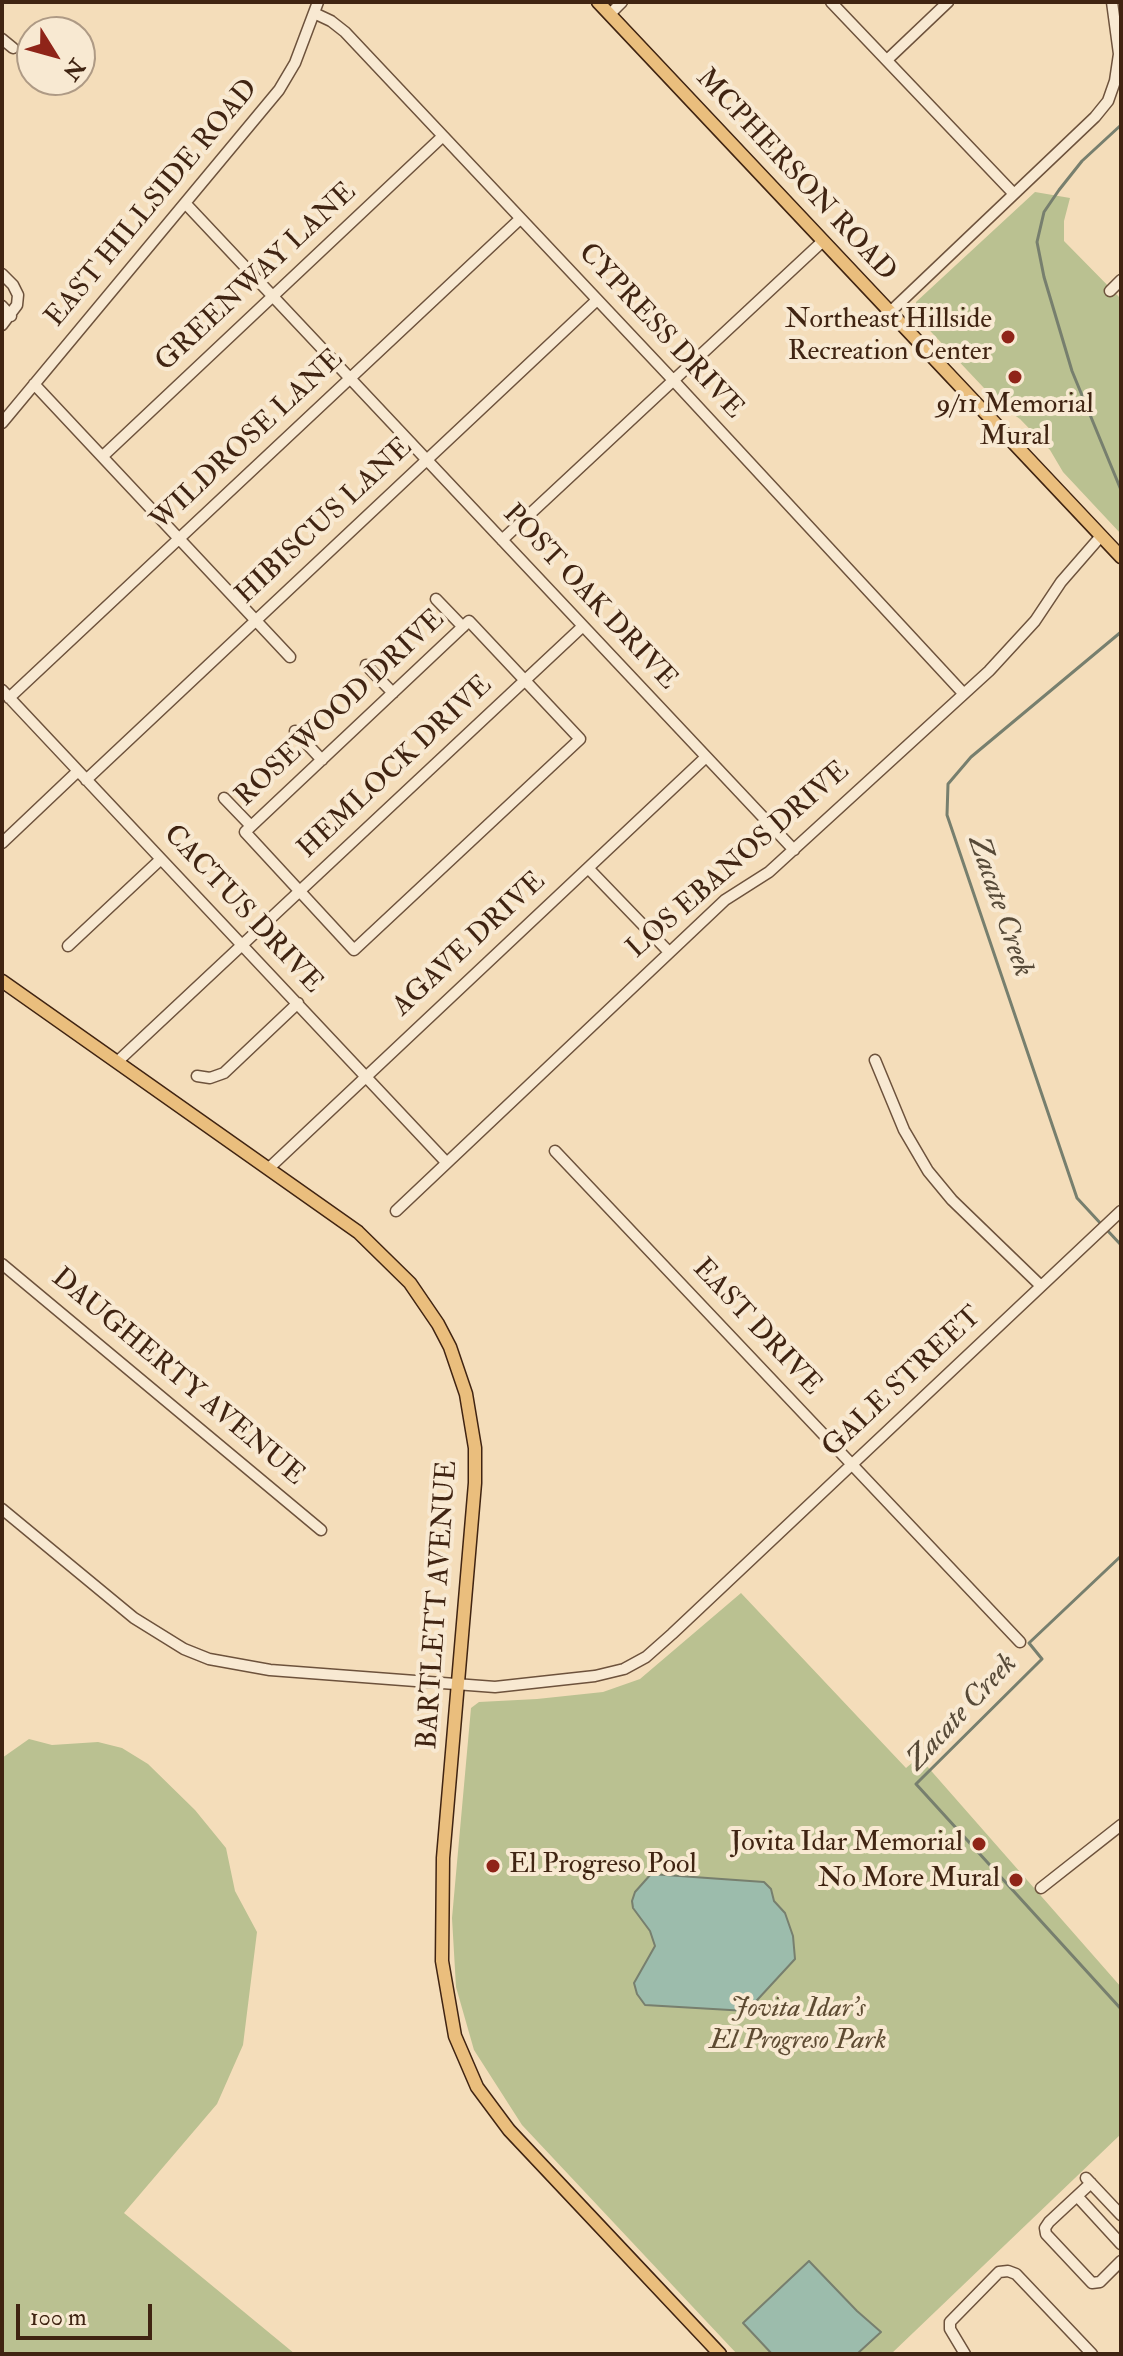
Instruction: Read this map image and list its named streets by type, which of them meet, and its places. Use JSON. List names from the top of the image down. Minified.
{"streets":{"main road":["MCPHERSON ROAD","BARTLETT AVENUE"],"street":["EAST HILLSIDE ROAD","GREENWAY LANE","CYPRESS DRIVE","WILDROSE LANE","HIBISCUS LANE","POST OAK DRIVE","ROSEWOOD DRIVE","HEMLOCK DRIVE","LOS EBANOS DRIVE","CACTUS DRIVE","AGAVE DRIVE","EAST DRIVE","DAUGHERTY AVENUE","GALE STREET"]},"crossings":[["MCPHERSON ROAD","LOS EBANOS DRIVE"],["EAST HILLSIDE ROAD","CYPRESS DRIVE"],["EAST HILLSIDE ROAD","POST OAK DRIVE"],["GREENWAY LANE","CYPRESS DRIVE"],["GREENWAY LANE","POST OAK DRIVE"],["CYPRESS DRIVE","WILDROSE LANE"],["CYPRESS DRIVE","HIBISCUS LANE"],["CYPRESS DRIVE","LOS EBANOS DRIVE"],["WILDROSE LANE","POST OAK DRIVE"],["WILDROSE LANE","CACTUS DRIVE"],["HIBISCUS LANE","POST OAK DRIVE"],["HIBISCUS LANE","CACTUS DRIVE"],["POST OAK DRIVE","HEMLOCK DRIVE"],["POST OAK DRIVE","LOS EBANOS DRIVE"],["POST OAK DRIVE","AGAVE DRIVE"],["HEMLOCK DRIVE","CACTUS DRIVE"],["HEMLOCK DRIVE","BARTLETT AVENUE"],["LOS EBANOS DRIVE","CACTUS DRIVE"],["CACTUS DRIVE","AGAVE DRIVE"],["AGAVE DRIVE","BARTLETT AVENUE"],["EAST DRIVE","GALE STREET"],["GALE STREET","BARTLETT AVENUE"]],"water":["Zacate Creek"],"parks":["Jovita Idar's El Progreso Park"],"places":["Northeast Hillside Recreation Center","9/11 Memorial Mural","Jovita Idar Memorial","El Progreso Pool","No More Mural"],"scale_bar":"100 m","north":"bottom right"}
